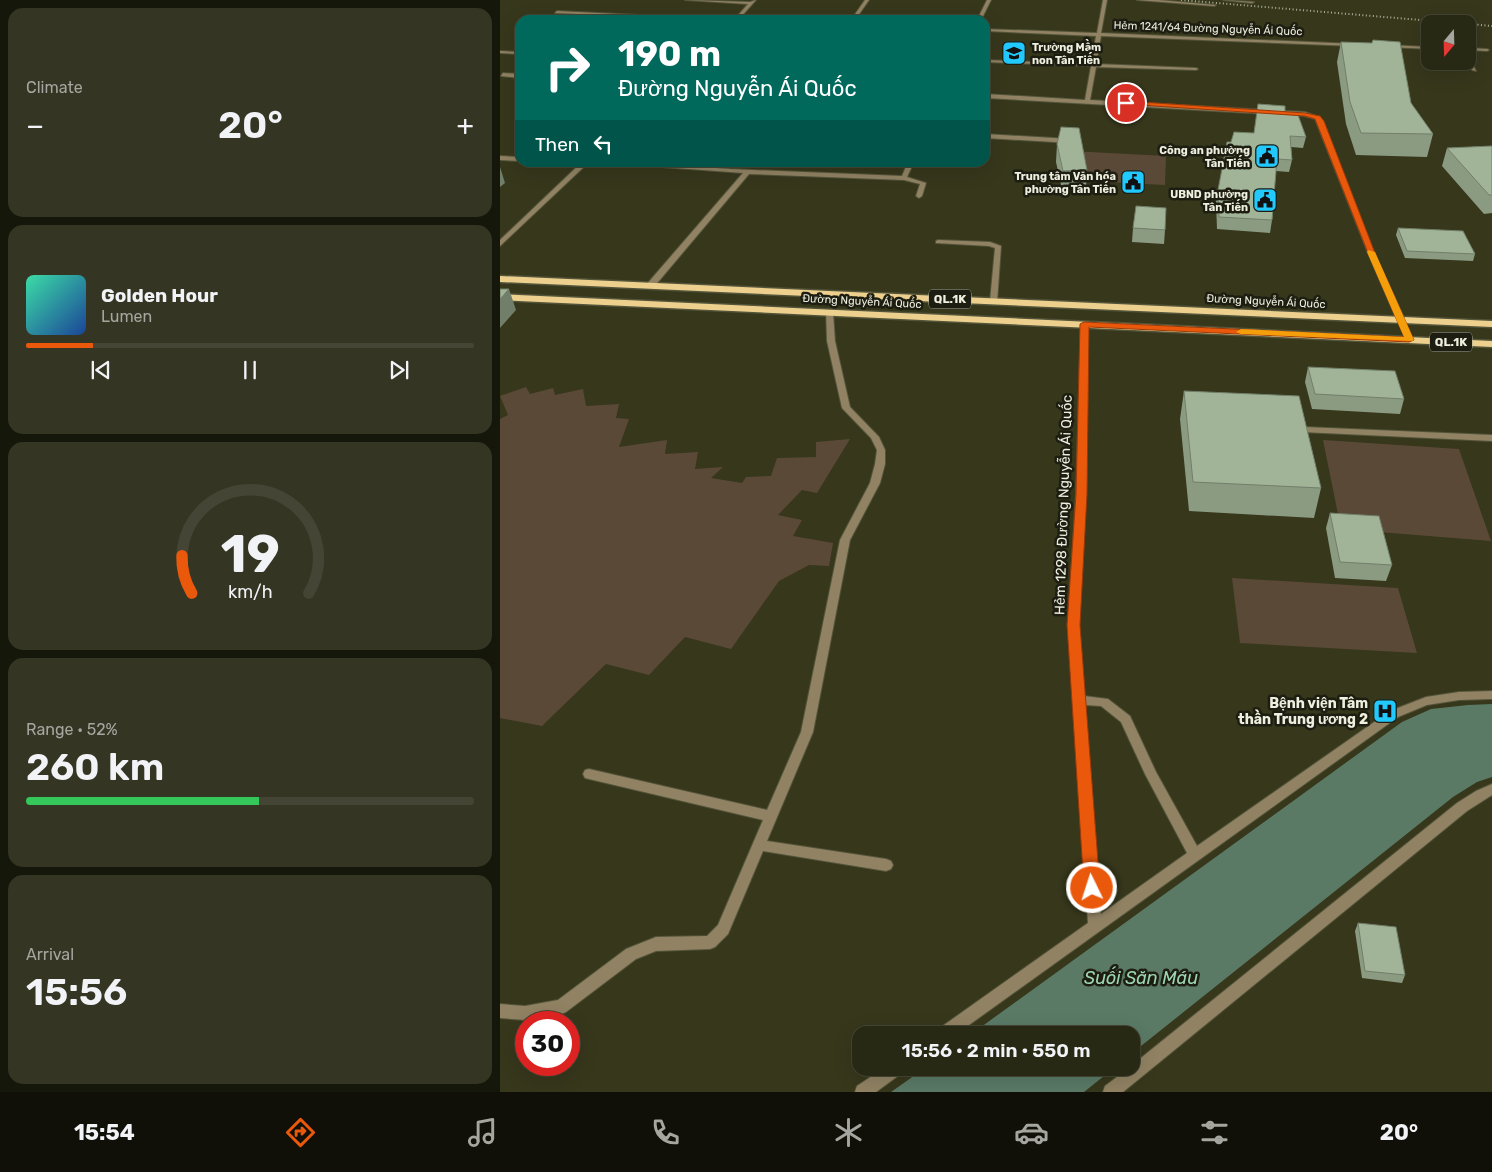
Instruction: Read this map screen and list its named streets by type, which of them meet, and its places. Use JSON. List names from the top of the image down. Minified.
{"streets":{"main road":["QL.1K","Đường Nguyễn Ái Quốc"],"street":["Hẻm 1241/64 Đường Nguyễn Ái Quốc","Hẻm 1298 Đường Nguyễn Ái Quốc"]},"crossings":[["Đường Nguyễn Ái Quốc","Hẻm 1298 Đường Nguyễn Ái Quốc"]],"water":["Suối Săn Máu"],"places":{"school or university":["Trường Mầm non Tân Tiến"],"public building":["Công an phường Tân Tiến","Trung tâm Văn hóa phường Tân Tiến","UBND phường Tân Tiến"],"hospital":["Bệnh viện Tâm thần Trung ương 2"]},"north":"bottom","page":{"tile":["Climate",["Range · 52%","260 km"],["Arrival","15:56"]],"turn":["190 m","Đường Nguyễn Ái Quốc"],"heat":["−","20°","+"],"then":"Then","song":["Golden Hour","Lumen"],"limit":"30","trip":"15:56 · 2 min · 550 m","tabs":["15:54","20°"],"gauge":["19","km/h"]}}
